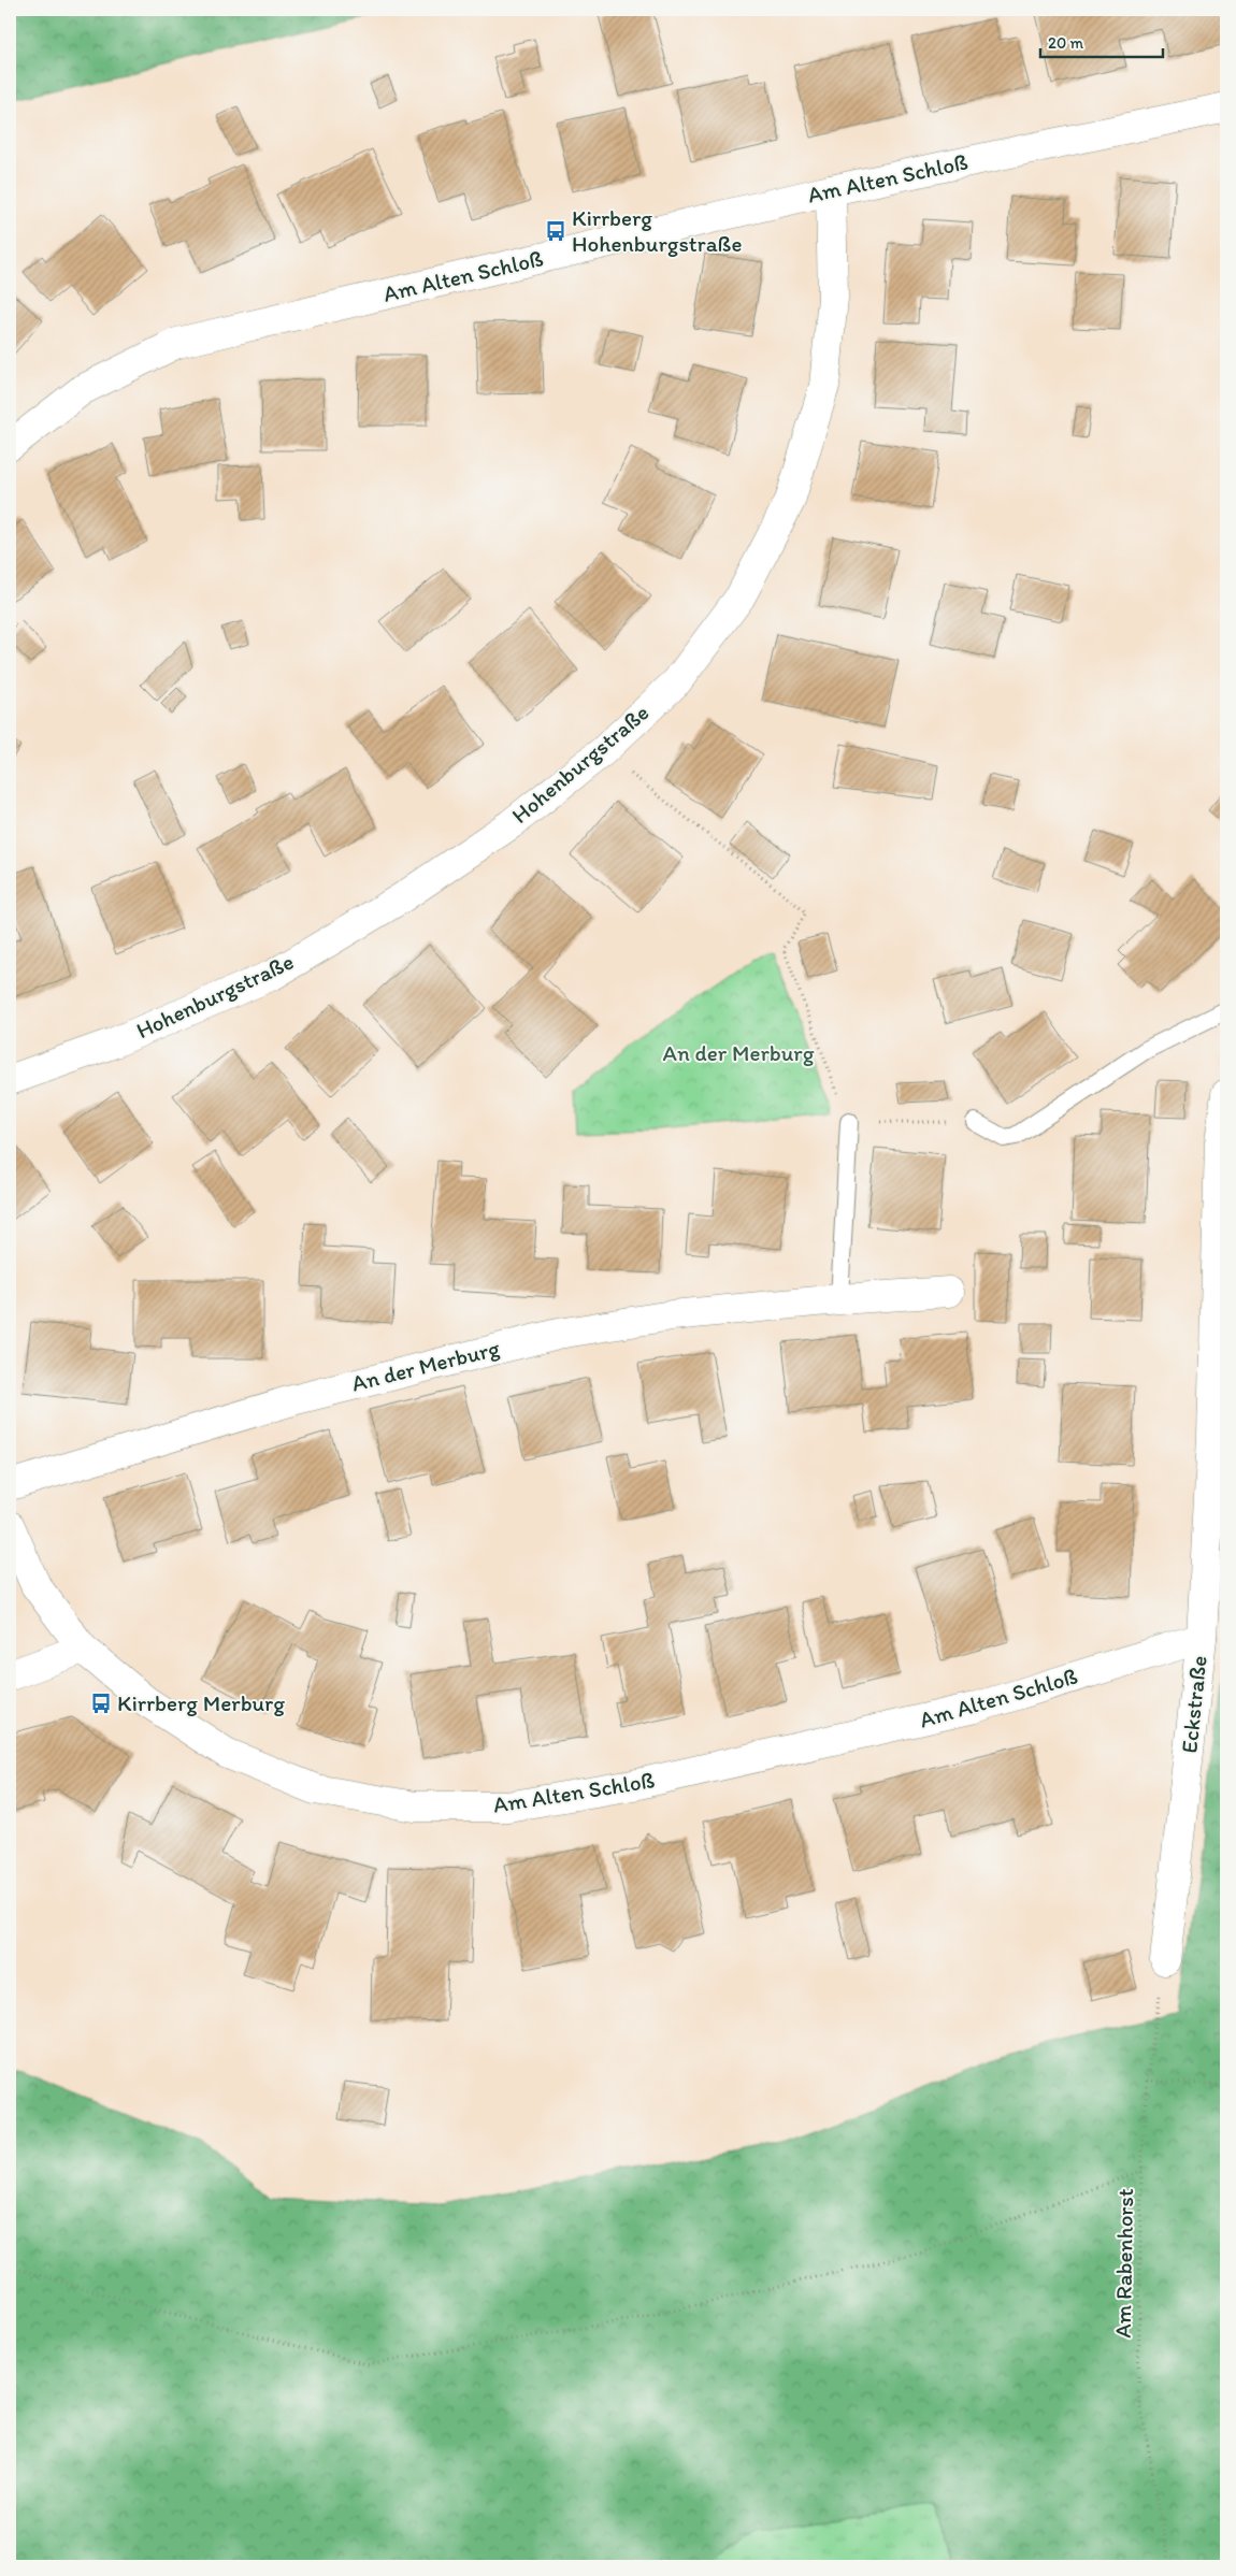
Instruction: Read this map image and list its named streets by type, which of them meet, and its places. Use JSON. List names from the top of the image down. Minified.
{"streets":{"street":["Am Alten Schloß","Hohenburgstraße","An der Merburg","Eckstraße"],"path":["Am Rabenhorst"]},"crossings":[["Am Alten Schloß","Hohenburgstraße"],["Am Alten Schloß","Eckstraße"],["Eckstraße","Am Rabenhorst"]],"parks":["An der Merburg"],"places":{"bus stop":["Kirrberg Hohenburgstraße","Kirrberg Merburg"]},"scale_bar":"20 m"}
